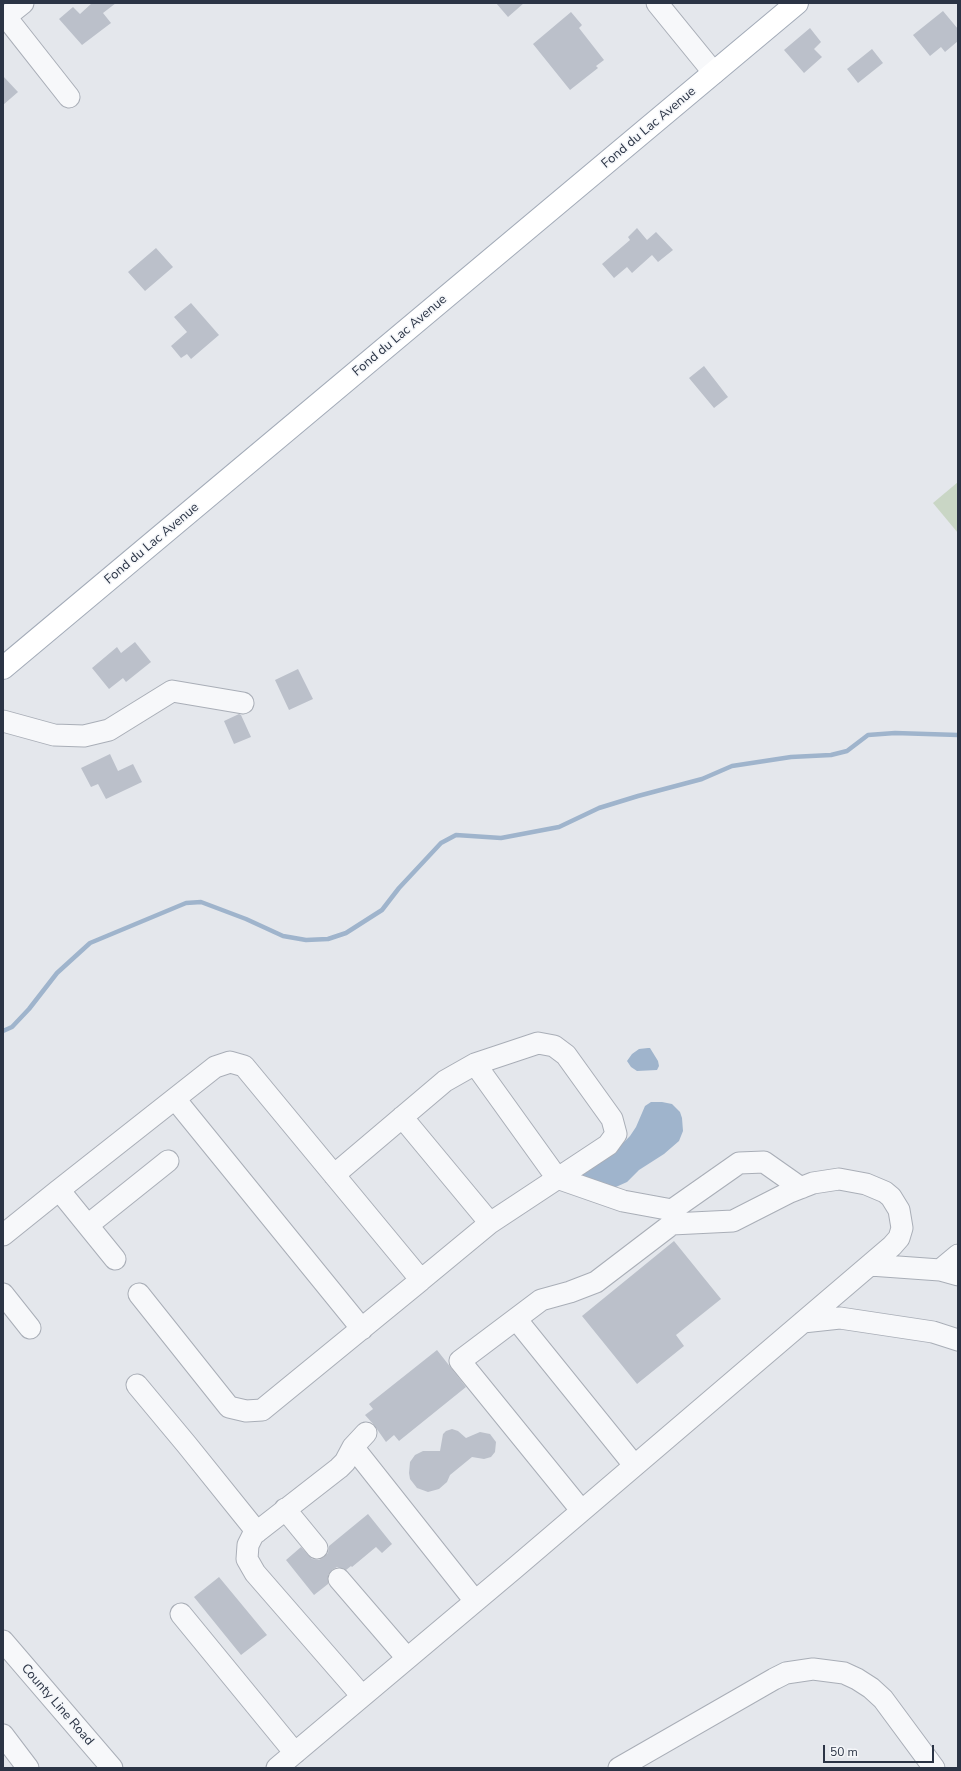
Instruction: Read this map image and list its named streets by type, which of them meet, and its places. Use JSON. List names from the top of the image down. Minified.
{"streets":{"main road":["Fond du Lac Avenue"],"street":["County Line Road"]},"scale_bar":"50 m"}
